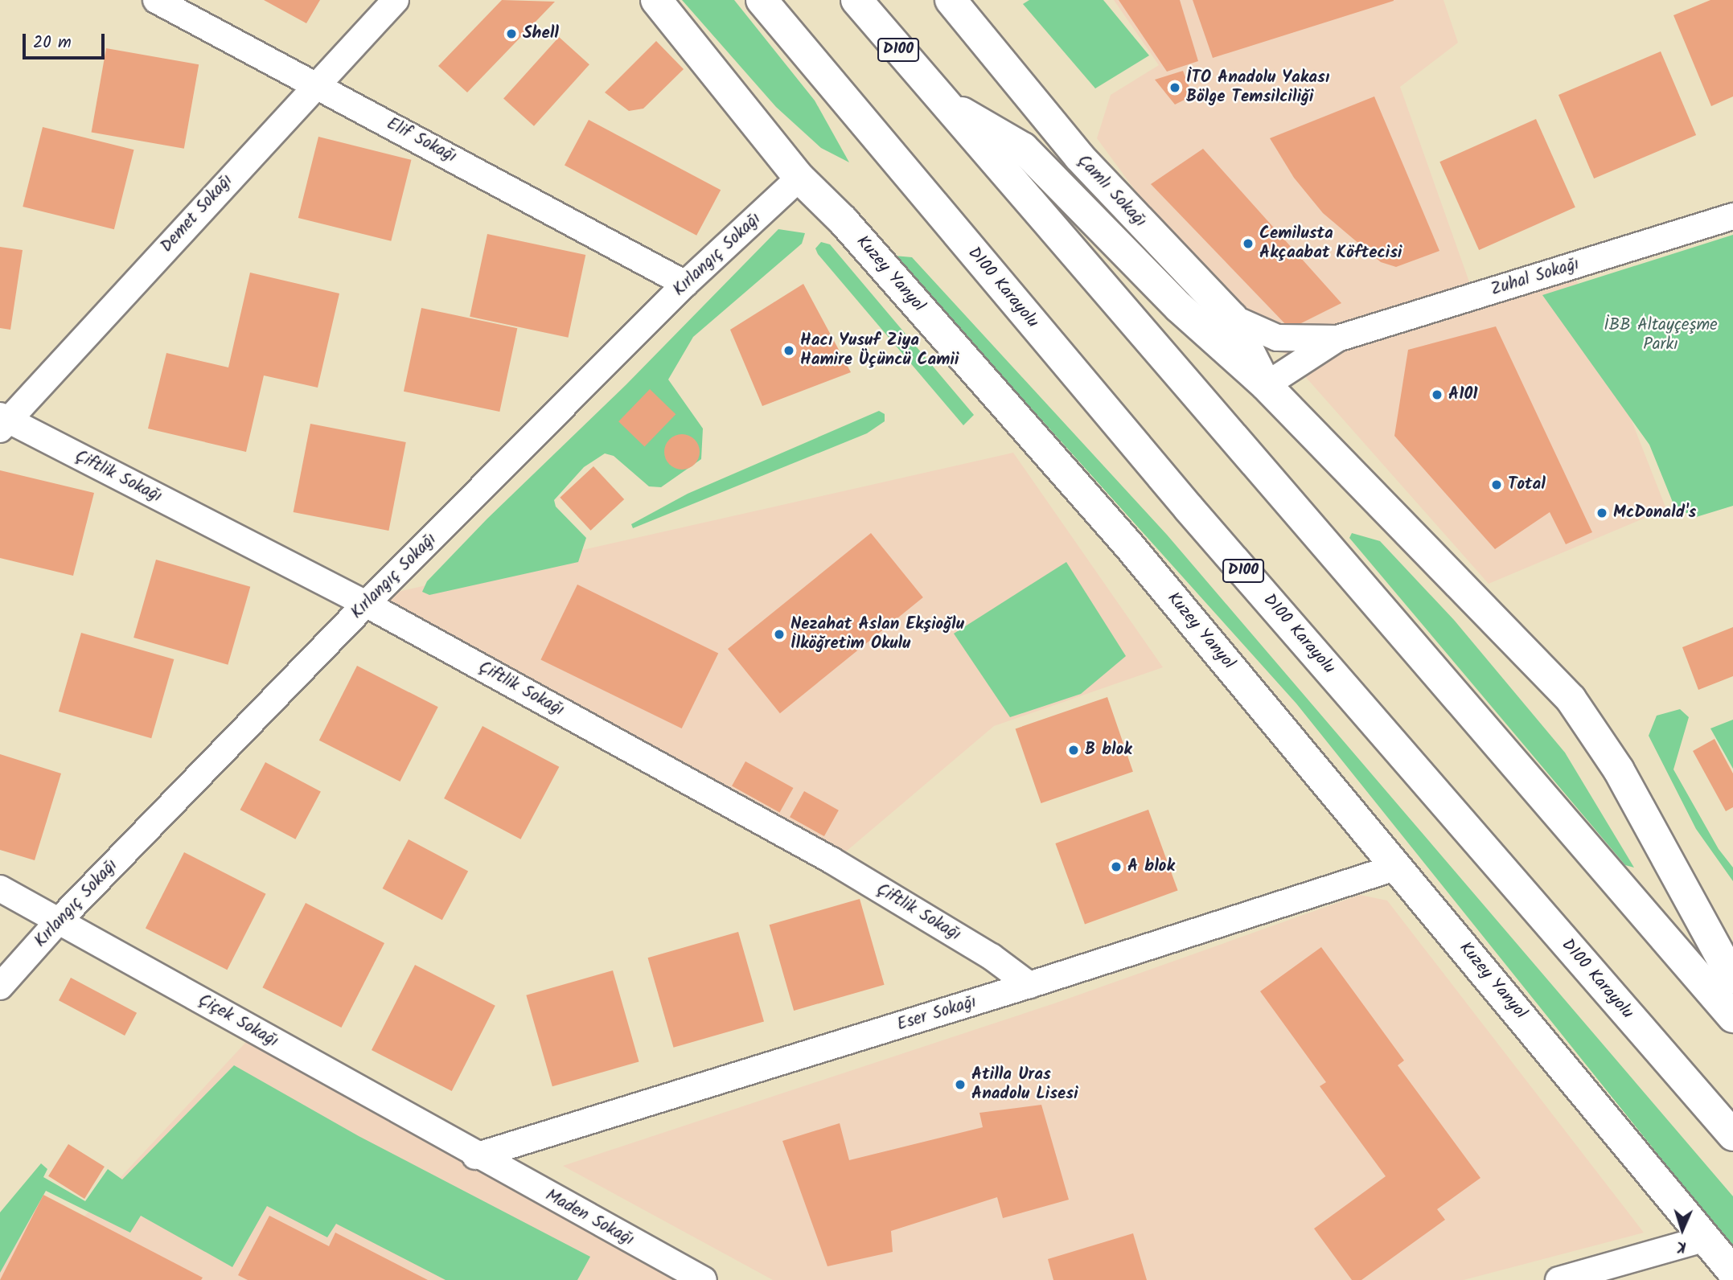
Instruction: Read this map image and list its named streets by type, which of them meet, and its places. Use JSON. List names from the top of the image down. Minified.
{"streets":{"main road":["D100","Çamlı Sokağı","Kuzey Yanyol","D100 Karayolu"],"street":["Elif Sokağı","Demet Sokağı","Kırlangıç Sokağı","Zuhal Sokağı","Çiftlik Sokağı","Eser Sokağı","Çiçek Sokağı","Maden Sokağı"]},"crossings":[["Elif Sokağı","Demet Sokağı"],["Elif Sokağı","Kırlangıç Sokağı"],["Çamlı Sokağı","Zuhal Sokağı"],["Demet Sokağı","Çiftlik Sokağı"],["Kırlangıç Sokağı","Kuzey Yanyol"],["Kırlangıç Sokağı","Çiftlik Sokağı"],["Kırlangıç Sokağı","Çiçek Sokağı"],["Kuzey Yanyol","Eser Sokağı"],["Çiftlik Sokağı","Eser Sokağı"],["Eser Sokağı","Çiçek Sokağı"],["Eser Sokağı","Maden Sokağı"],["Çiçek Sokağı","Maden Sokağı"]],"parks":["İBB Altayçeşme Parkı"],"places":["Shell","İTO Anadolu Yakası Bölge Temsilciliği","Cemilusta Akçaabat Köftecisi","Hacı Yusuf Ziya Hamire Üçüncü Camii","A101","Total","McDonald's","Nezahat Aslan Ekşioğlu İlköğretim Okulu","B blok","A blok","Atilla Uras Anadolu Lisesi"],"scale_bar":"20 m","north":"bottom"}
